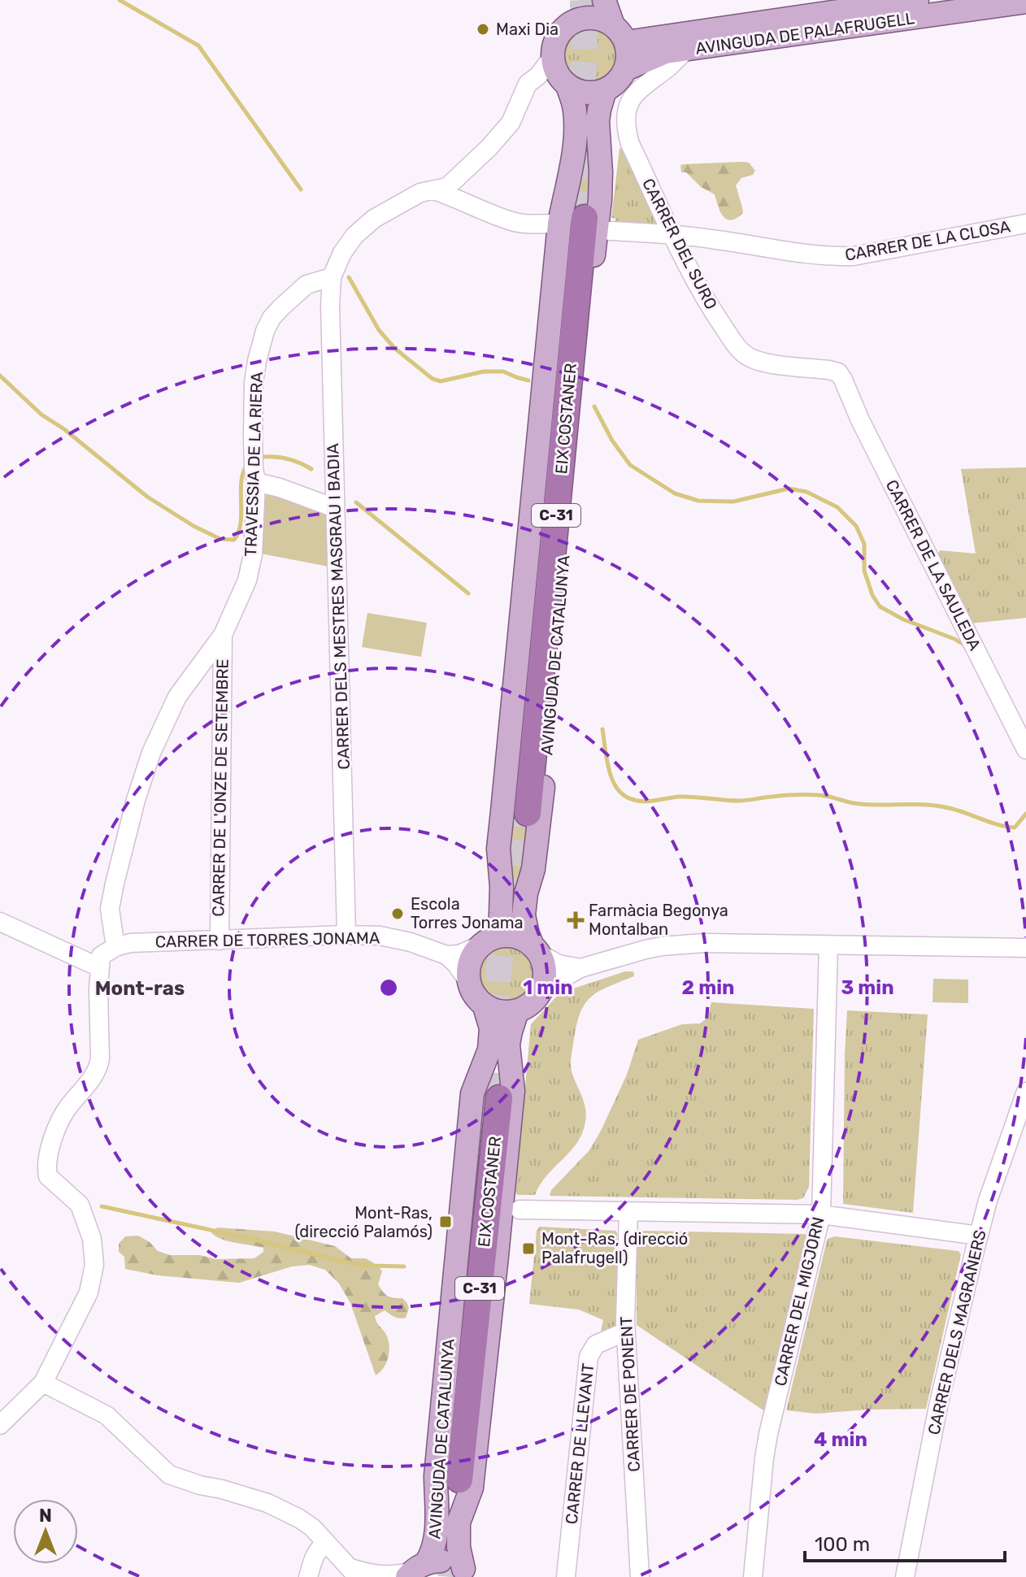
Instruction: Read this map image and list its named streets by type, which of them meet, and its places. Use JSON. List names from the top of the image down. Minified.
{"streets":{"highway":["EIX COSTANER","C-31"],"main road":["AVINGUDA DE PALAFRUGELL","AVINGUDA DE CATALUNYA"],"street":["CARRER DE LA CLOSA","CARRER DEL SURO","TRAVESSIA DE LA RIERA","CARRER DE LA SAULEDA","CARRER DELS MESTRES MASGRAU I BADIA","CARRER DE L'ONZE DE SETEMBRE","CARRER DE TORRES JONAMA","CARRER DEL MIGJORN","CARRER DELS MAGRANERS","CARRER DE PONENT","CARRER DE LLEVANT"]},"crossings":[["AVINGUDA DE PALAFRUGELL","CARRER DEL SURO"],["AVINGUDA DE PALAFRUGELL","AVINGUDA DE CATALUNYA"],["CARRER DE LA CLOSA","CARRER DEL SURO"],["CARRER DE LA CLOSA","EIX COSTANER"],["CARRER DE LA CLOSA","AVINGUDA DE CATALUNYA"],["CARRER DEL SURO","CARRER DE LA SAULEDA"],["EIX COSTANER","AVINGUDA DE CATALUNYA"],["TRAVESSIA DE LA RIERA","CARRER DELS MESTRES MASGRAU I BADIA"],["TRAVESSIA DE LA RIERA","CARRER DE L'ONZE DE SETEMBRE"],["TRAVESSIA DE LA RIERA","CARRER DE TORRES JONAMA"],["CARRER DELS MESTRES MASGRAU I BADIA","CARRER DE TORRES JONAMA"],["AVINGUDA DE CATALUNYA","CARRER DE TORRES JONAMA"],["CARRER DE L'ONZE DE SETEMBRE","CARRER DE TORRES JONAMA"],["CARRER DE PONENT","CARRER DE LLEVANT"]],"districts":["Mont-ras"],"places":{"other":["Maxi Dia","Escola Torres Jonama"],"health":["Farmàcia Begonya Montalban"],"transit":["Mont-Ras, (direcció Palamós)","Mont-Ras, (direcció Palafrugell)"]},"scale_bar":"100 m","north":"top","rings":["1 min","2 min","3 min","4 min"]}
